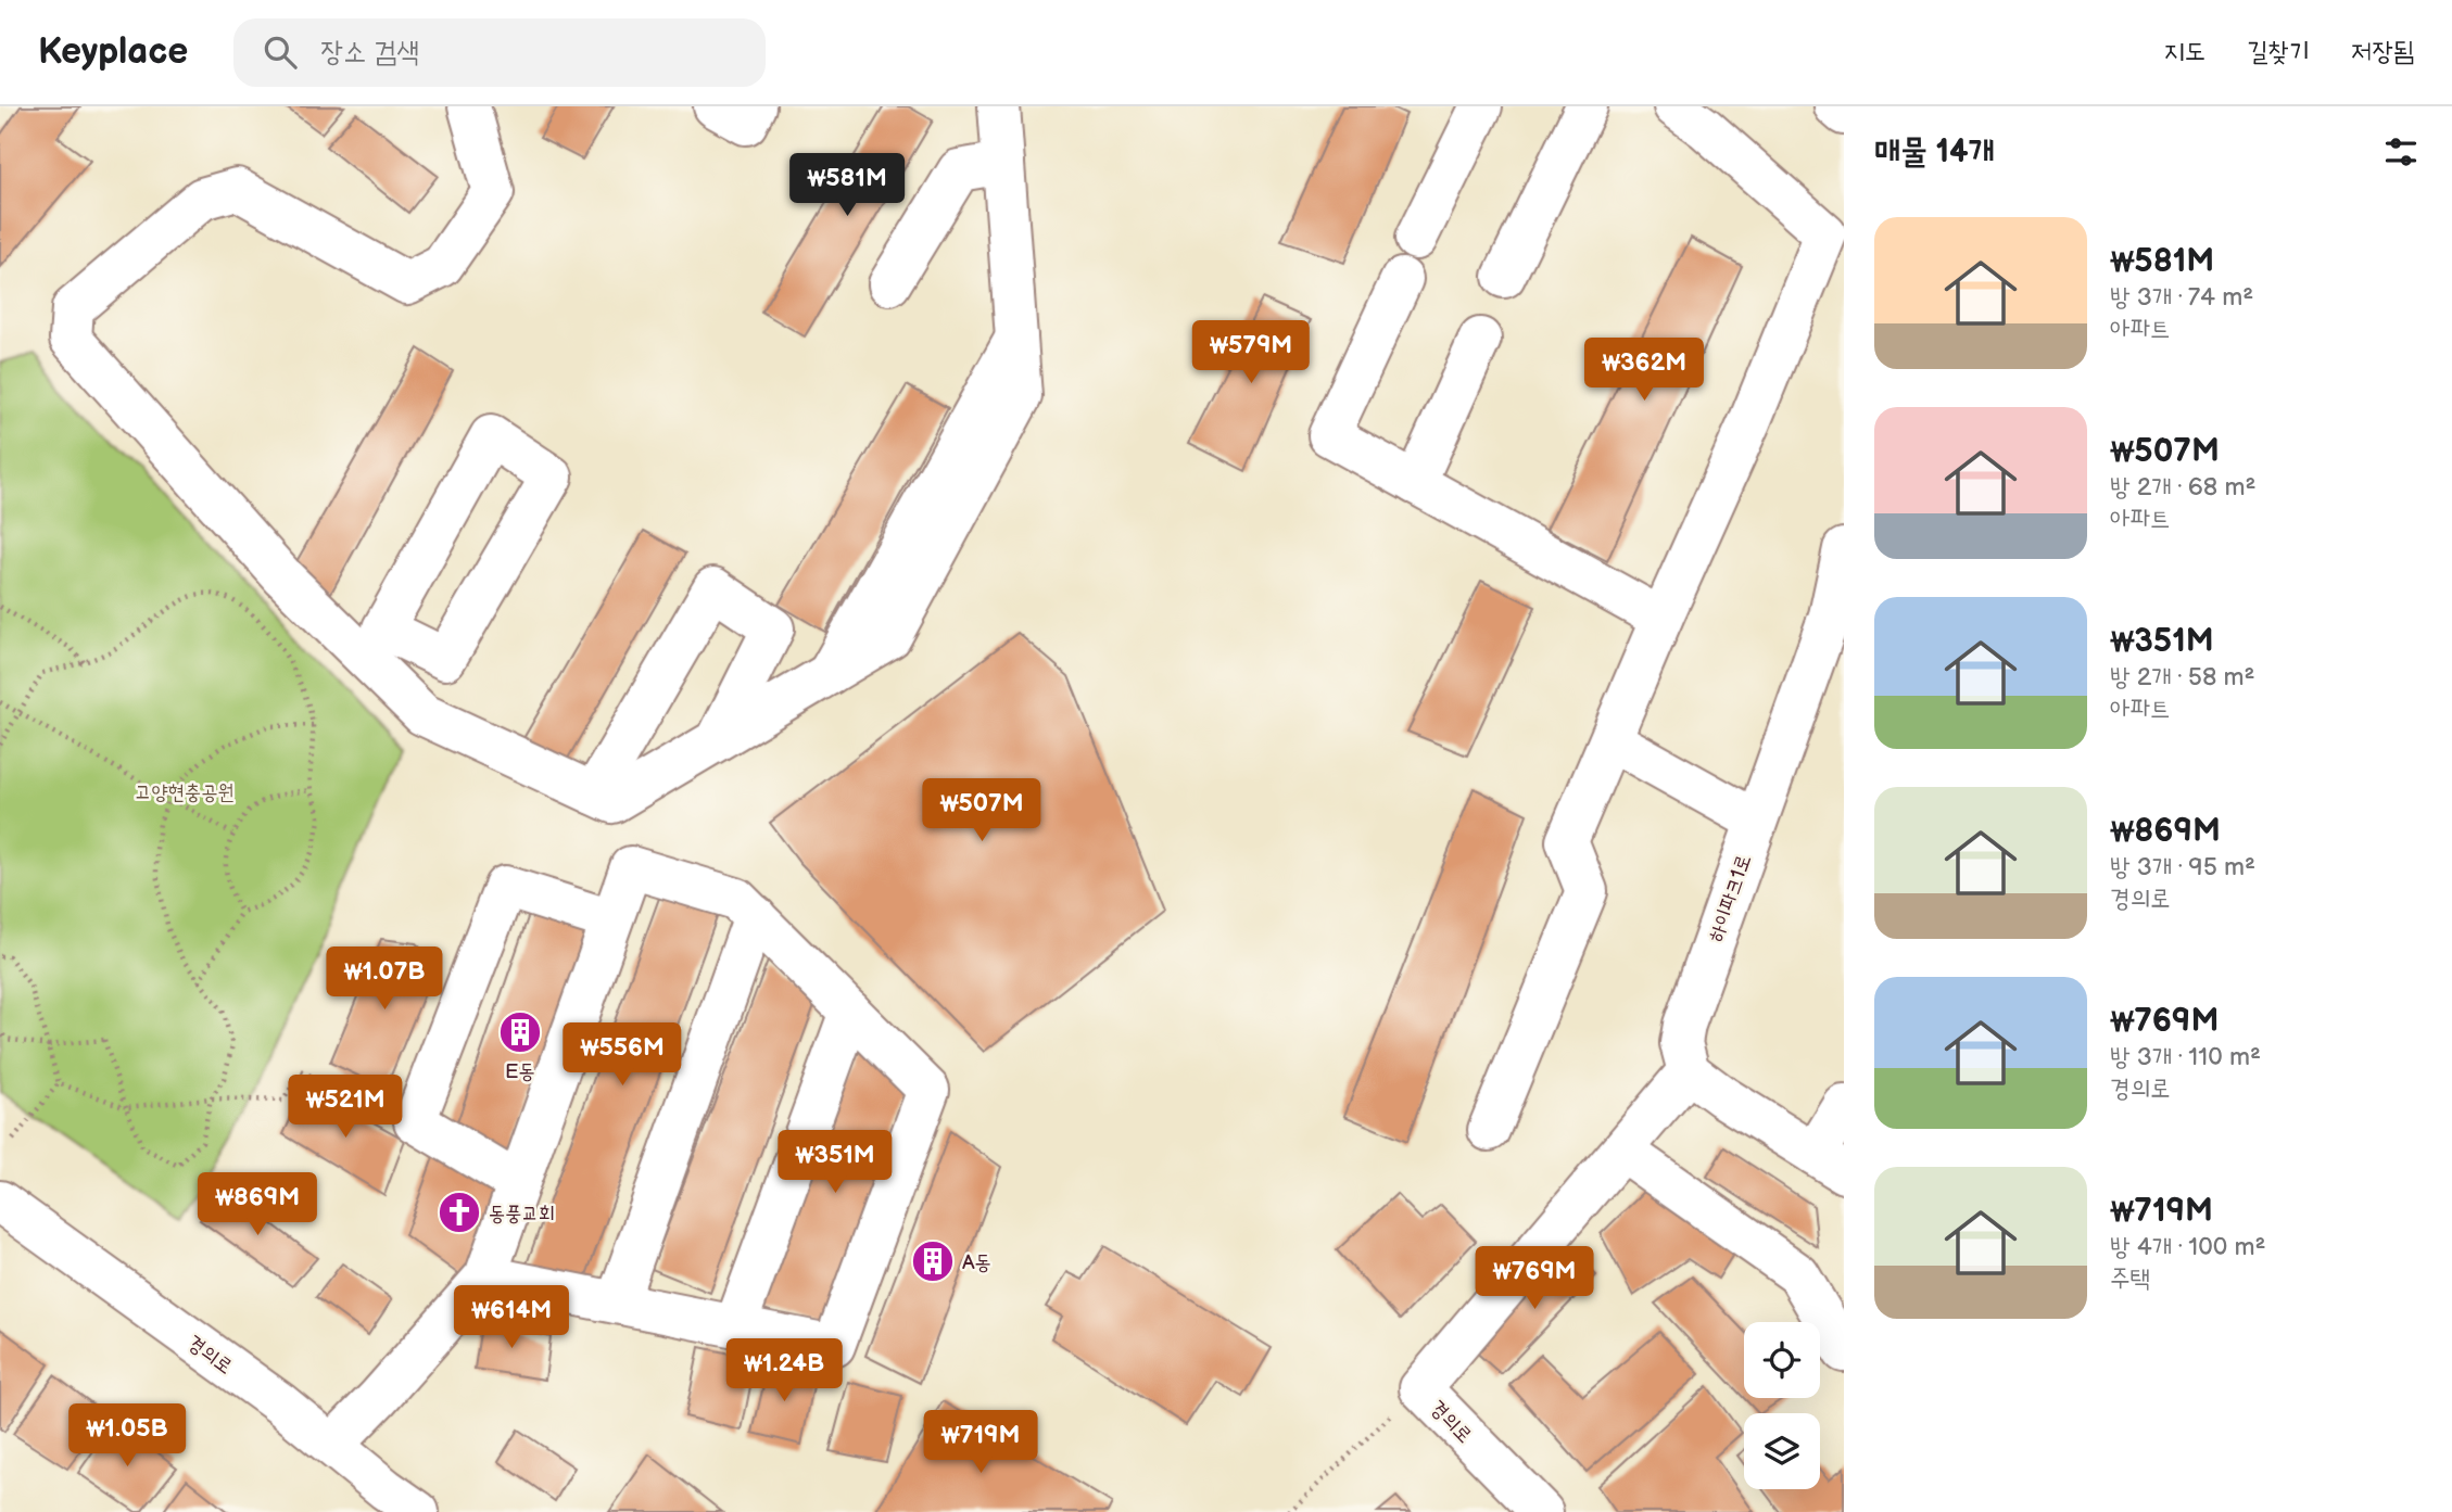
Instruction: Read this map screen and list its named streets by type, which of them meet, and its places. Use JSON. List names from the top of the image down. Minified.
{"streets":{"street":["하이파크1로","경의로"]},"crossings":[["하이파크1로","경의로"]],"parks":["고양현충공원"],"places":{"building":["E동","A동"],"church":["동풍교회"]},"page":{"header":"Keyplace","search":"장소 검색","nav":["지도","길찾기","저장됨"],"heading":"매물 14개","price":["₩581M","₩579M","₩362M","₩507M","₩1.07B","₩556M","₩521M","₩351M","₩869M","₩769M","₩614M","₩1.24B","₩1.05B","₩719M"],"list":[{"name":"₩581M","note":"방 3개 · 74 m² · 아파트"},{"name":"₩507M","note":"방 2개 · 68 m² · 아파트"},{"name":"₩351M","note":"방 2개 · 58 m² · 아파트"},{"name":"₩869M","note":"방 3개 · 95 m² · 경의로"},{"name":"₩769M","note":"방 3개 · 110 m² · 경의로"},{"name":"₩719M","note":"방 4개 · 100 m² · 주택"}]}}
